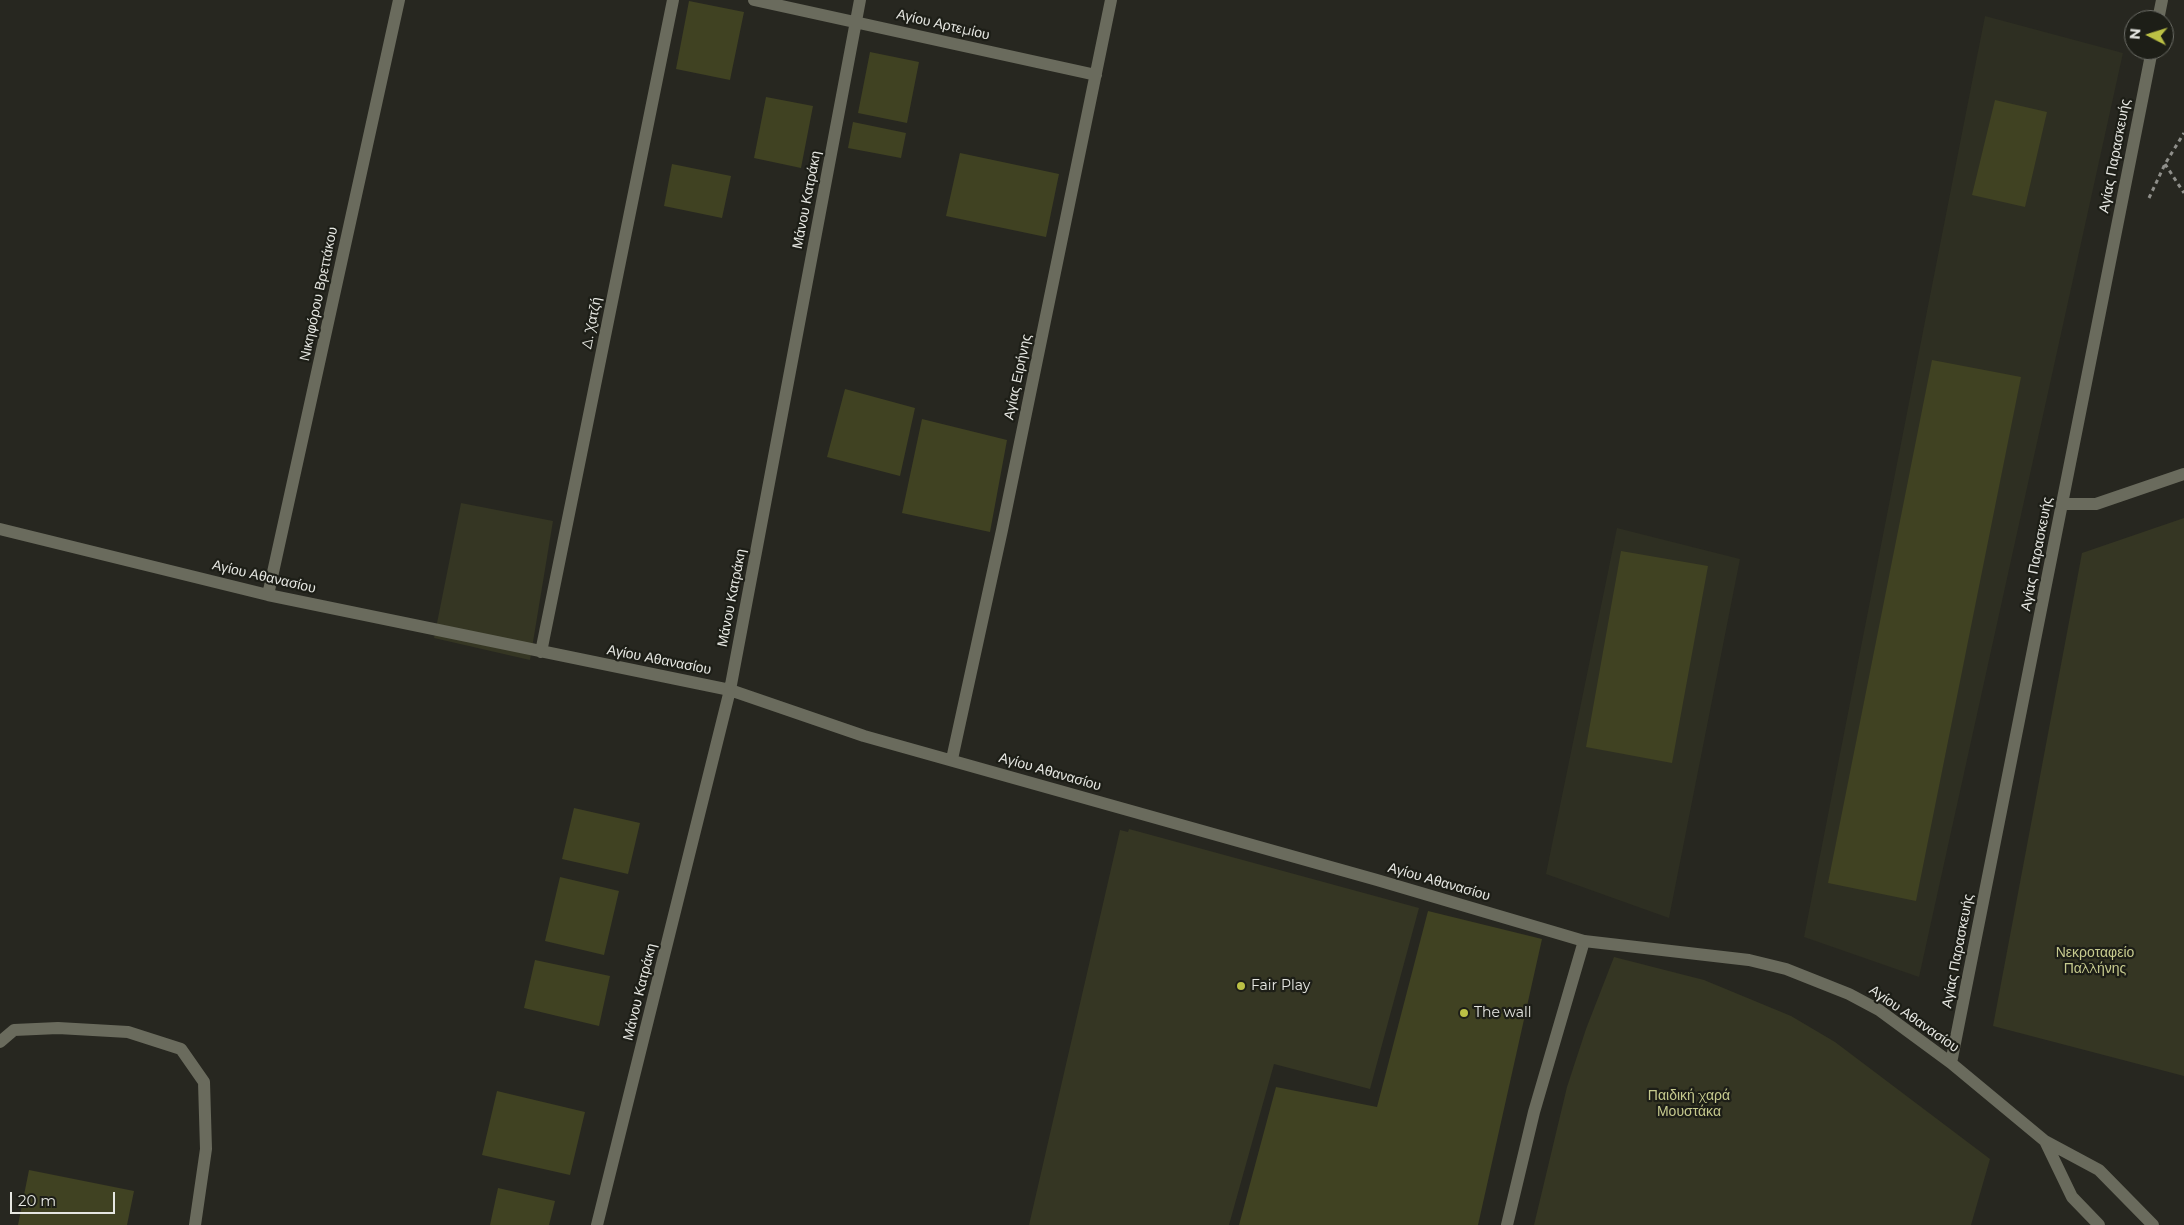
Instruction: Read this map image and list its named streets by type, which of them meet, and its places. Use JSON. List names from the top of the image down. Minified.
{"streets":{"street":["Αγίου Αρτεμίου","Αγίας Παρασκευής","Μάνου Κατράκη","Νικηφόρου Βρεττάκου","Δ. Χατζή","Αγίας Ειρήνης","Αγίου Αθανασίου"]},"crossings":[["Αγίου Αρτεμίου","Μάνου Κατράκη"],["Αγίου Αρτεμίου","Αγίας Ειρήνης"],["Αγίας Παρασκευής","Αγίου Αθανασίου"],["Μάνου Κατράκη","Αγίου Αθανασίου"],["Νικηφόρου Βρεττάκου","Αγίου Αθανασίου"],["Δ. Χατζή","Αγίου Αθανασίου"],["Αγίας Ειρήνης","Αγίου Αθανασίου"]],"parks":["Νεκροταφείο Παλλήνης","Παιδική χαρά Μουστάκα"],"places":["Fair Play","The wall"],"scale_bar":"20 m","north":"left"}
